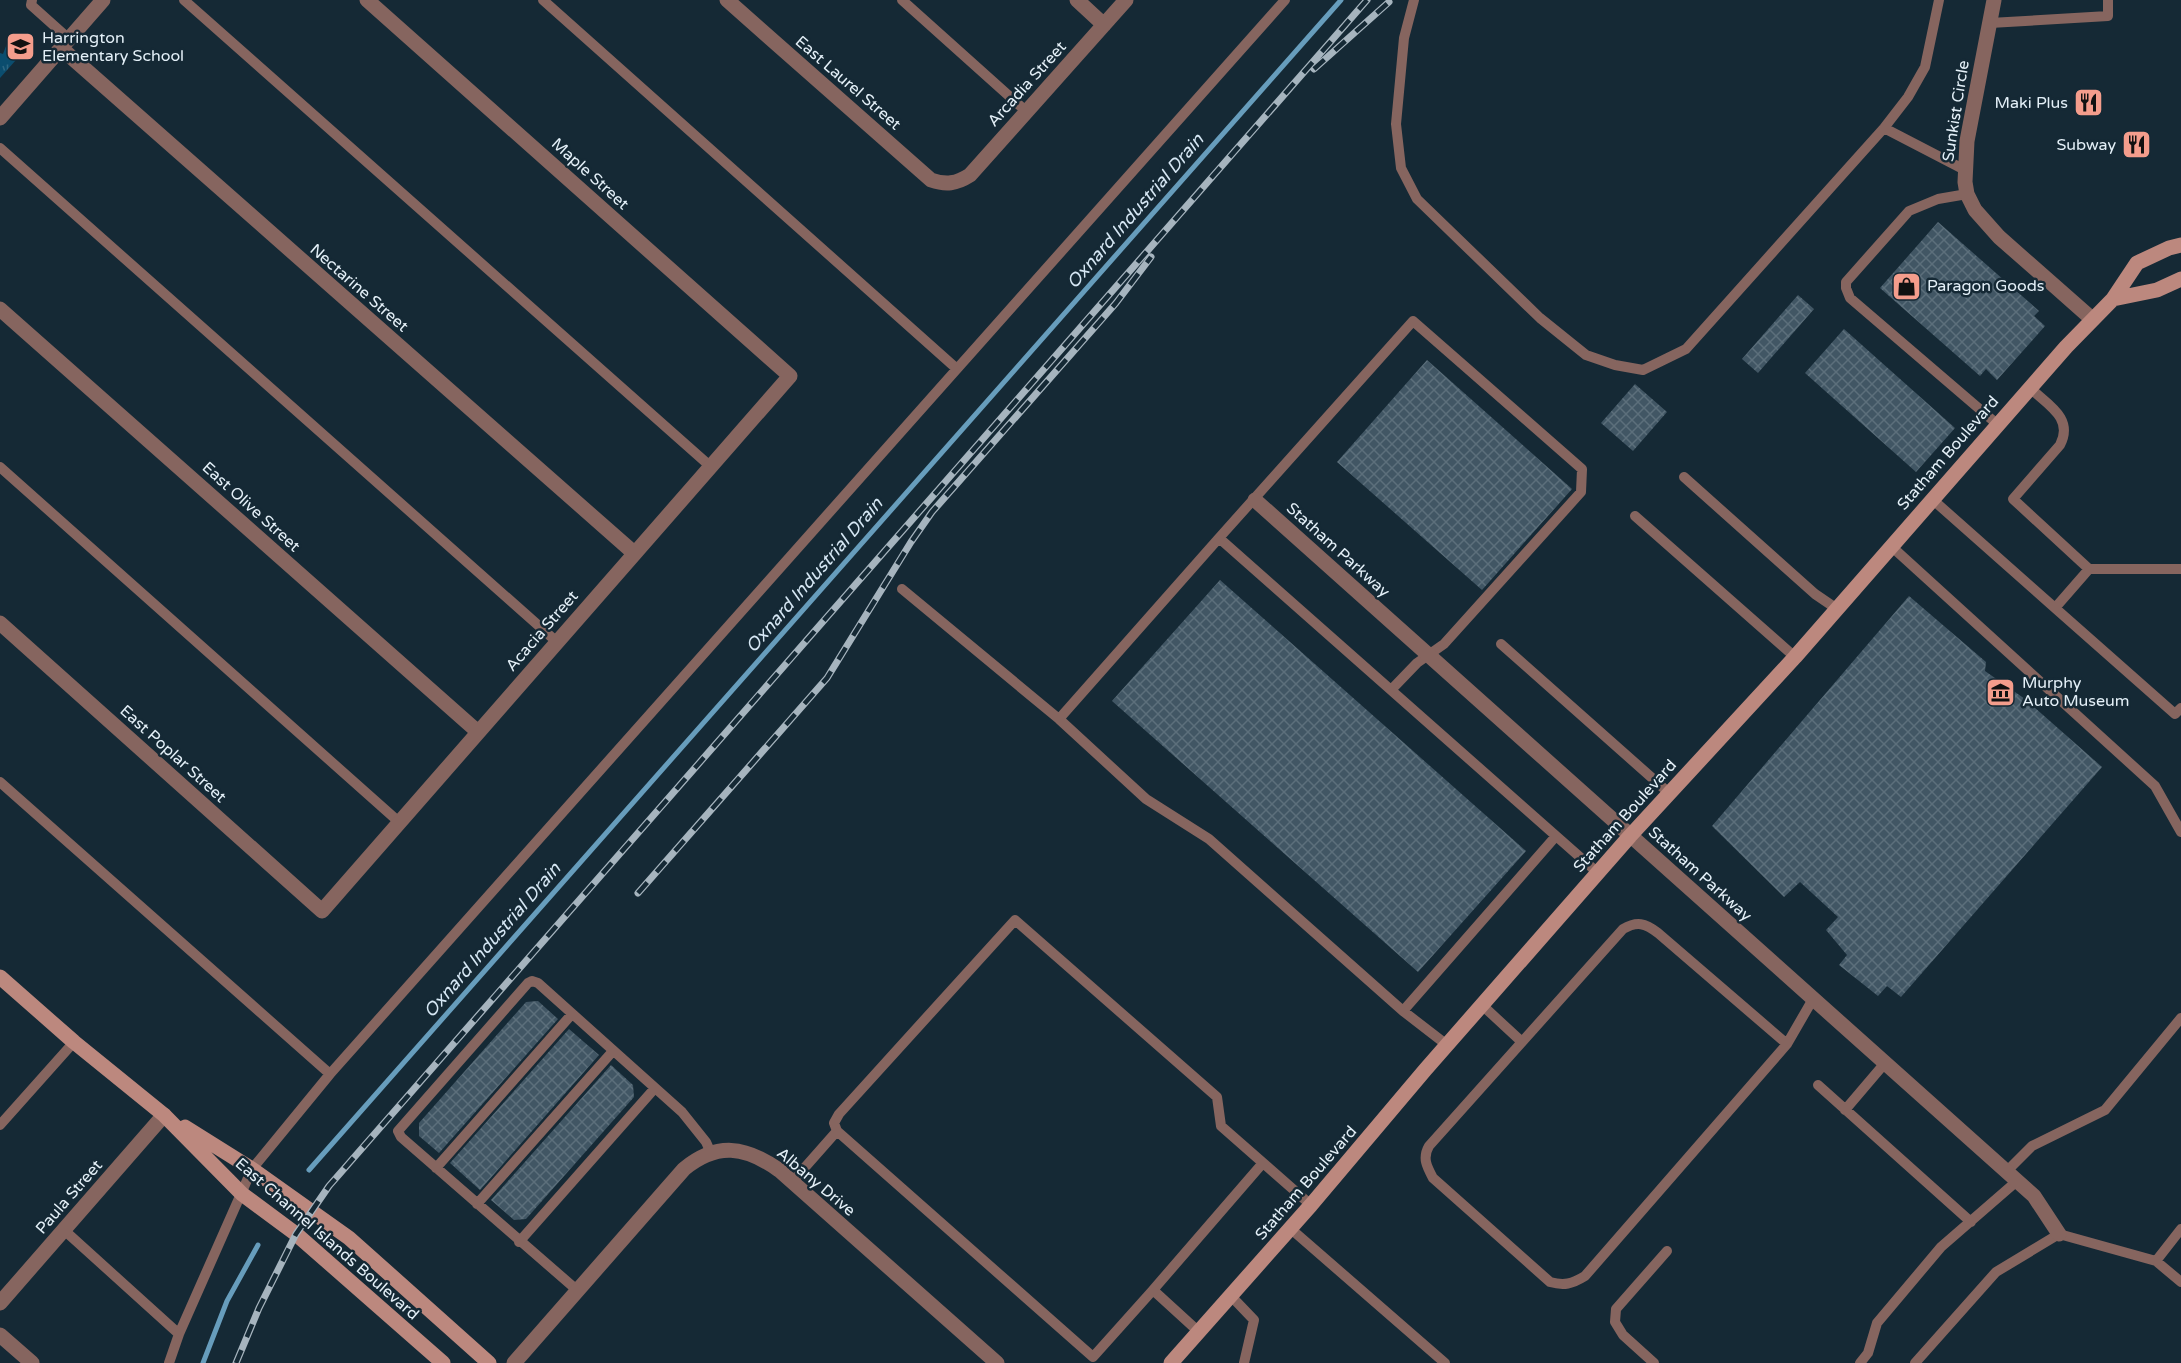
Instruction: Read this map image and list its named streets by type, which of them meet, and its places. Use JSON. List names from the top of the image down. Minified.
{"streets":{"street":["East Laurel Street","Arcadia Street","Sunkist Circle","Maple Street","Nectarine Street","Statham Boulevard","East Olive Street","Statham Parkway","Acacia Street","East Poplar Street","Albany Drive","Paula Street","East Channel Islands Boulevard"]},"crossings":[["East Laurel Street","Arcadia Street"],["Sunkist Circle","Statham Boulevard"],["Maple Street","Acacia Street"],["Nectarine Street","Acacia Street"],["Statham Boulevard","Statham Parkway"],["East Olive Street","Acacia Street"],["Acacia Street","East Poplar Street"],["Paula Street","East Channel Islands Boulevard"]],"water":["Oxnard Industrial Drain"],"places":{"school or university":["Harrington Elementary School"],"restaurant":["Maki Plus","Subway"],"shop":["Paragon Goods"],"museum":["Murphy Auto Museum"]}}
